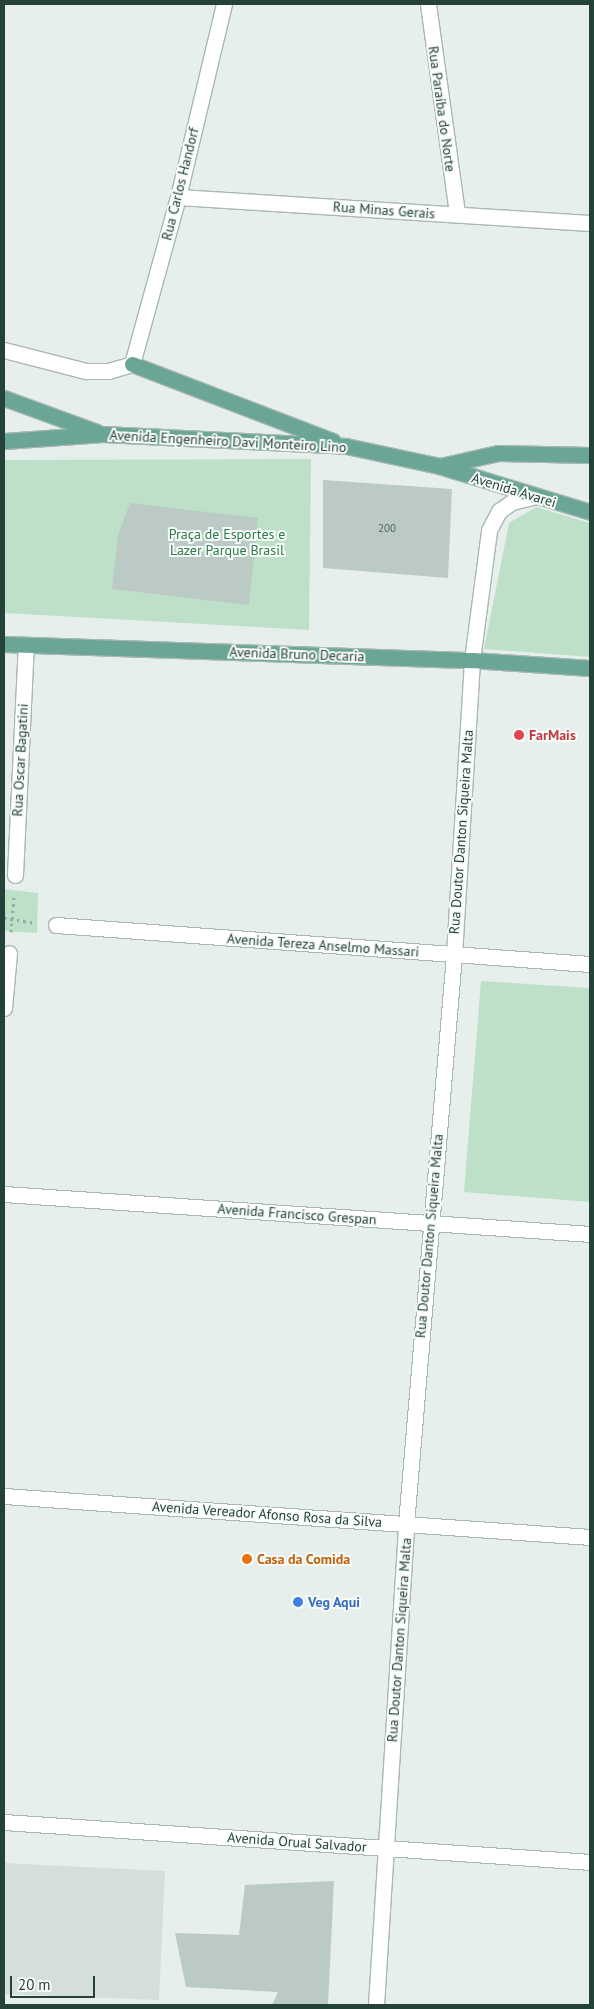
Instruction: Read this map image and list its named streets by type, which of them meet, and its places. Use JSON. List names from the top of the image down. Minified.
{"streets":{"main road":["Avenida Engenheiro Davi Monteiro Lino","Avenida Avarei","Avenida Bruno Decaria"],"street":["Rua Paraíba do Norte","Rua Carlos Handorf","Rua Minas Gerais","Rua Oscar Bagatini","Rua Doutor Danton Siqueira Malta","Avenida Tereza Anselmo Massari","Avenida Francisco Grespan","Avenida Vereador Afonso Rosa da Silva","Avenida Orual Salvador"]},"crossings":[["Rua Paraíba do Norte","Rua Minas Gerais"],["Rua Carlos Handorf","Rua Minas Gerais"],["Avenida Engenheiro Davi Monteiro Lino","Avenida Avarei"],["Avenida Avarei","Rua Doutor Danton Siqueira Malta"],["Avenida Bruno Decaria","Rua Oscar Bagatini"],["Avenida Bruno Decaria","Rua Doutor Danton Siqueira Malta"],["Rua Doutor Danton Siqueira Malta","Avenida Tereza Anselmo Massari"],["Rua Doutor Danton Siqueira Malta","Avenida Francisco Grespan"],["Rua Doutor Danton Siqueira Malta","Avenida Vereador Afonso Rosa da Silva"],["Rua Doutor Danton Siqueira Malta","Avenida Orual Salvador"]],"parks":["Praça de Esportes e Lazer Parque Brasil"],"places":["FarMais","Casa da Comida","Veg Aqui"],"house_numbers":["200"],"scale_bar":"20 m"}
